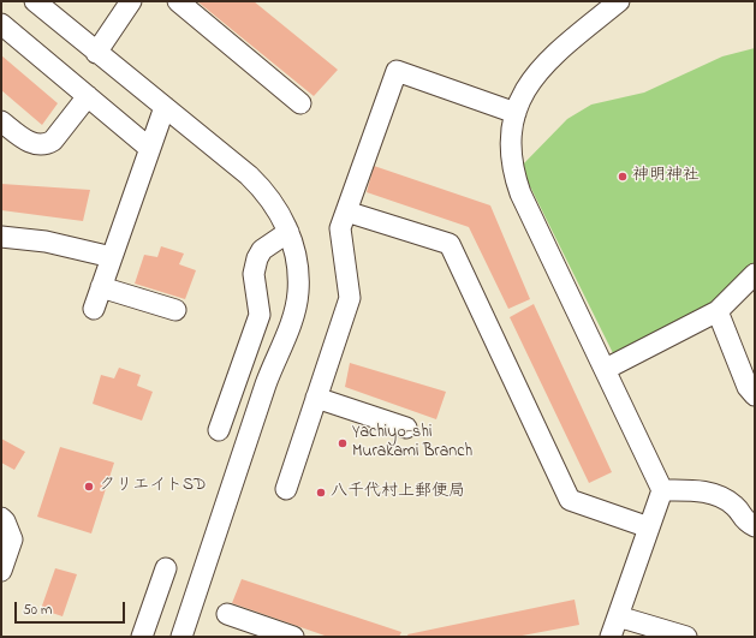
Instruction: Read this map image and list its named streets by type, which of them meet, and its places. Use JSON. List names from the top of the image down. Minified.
{"places":["神明神社","Yachiyo-shi Murakami Branch","クリエイトSD","八千代村上郵便局"],"scale_bar":"50 m"}
